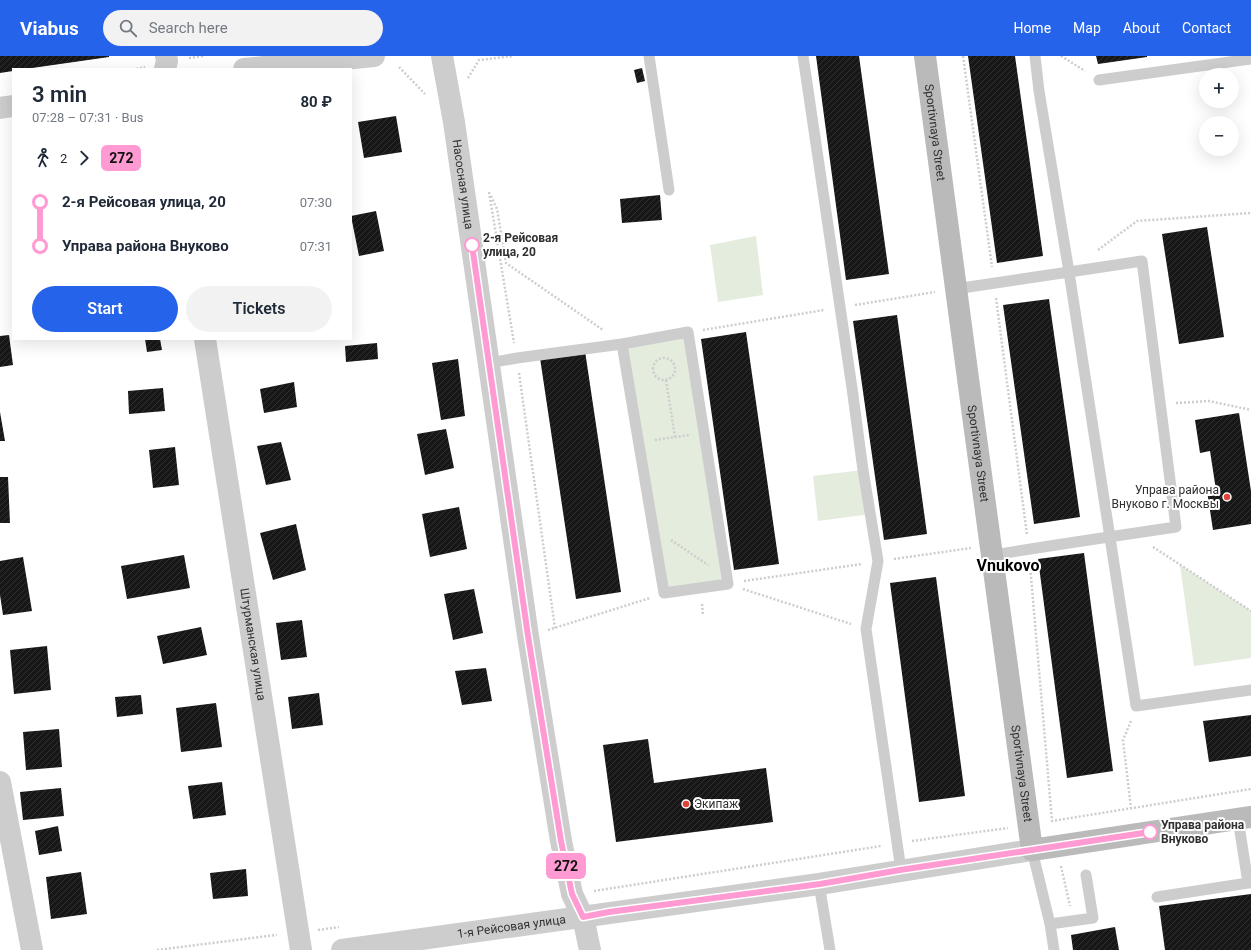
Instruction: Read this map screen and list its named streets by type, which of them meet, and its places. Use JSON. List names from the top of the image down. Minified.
{"streets":{"street":["Sportivnaya Street","Насосная улица","Штурманская улица","1-я Рейсовая улица"]},"crossings":[["Sportivnaya Street","1-я Рейсовая улица"],["Насосная улица","1-я Рейсовая улица"]],"districts":["Vnukovo"],"places":["2-я Рейсовая улица, 20","Управа района Внуково г. Москвы","Экипаж","Управа района Внуково"],"lines":["bus line 272"],"page":{"header":"Viabus","search":"Search here","nav":["Home","Map","About","Contact"],"on_map":"272","map_buttons":["+","−"],"heading":["3 min","07:28 – 07:31 · Bus","80 ₽"],"legs":["2","272"],"list":[{"name":"2-я Рейсовая улица, 20","value":"07:30"},{"name":"Управа района Внуково","value":"07:31"}],"buttons":["Start","Tickets"]}}
